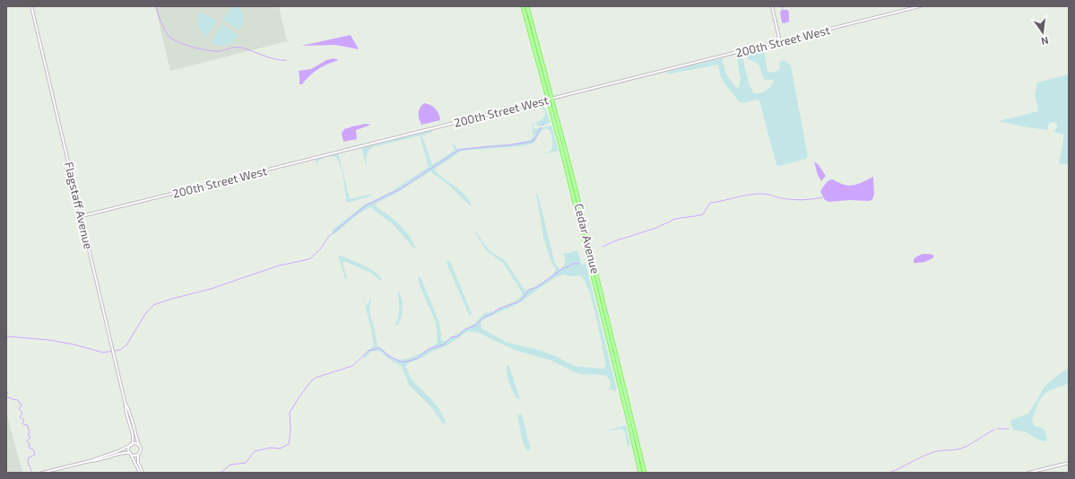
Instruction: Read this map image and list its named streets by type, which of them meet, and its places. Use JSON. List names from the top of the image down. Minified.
{"streets":{"main road":["Cedar Avenue"],"street":["200th Street West","Flagstaff Avenue"]},"crossings":[["200th Street West","Flagstaff Avenue"],["200th Street West","Cedar Avenue"]],"north":"bottom"}
